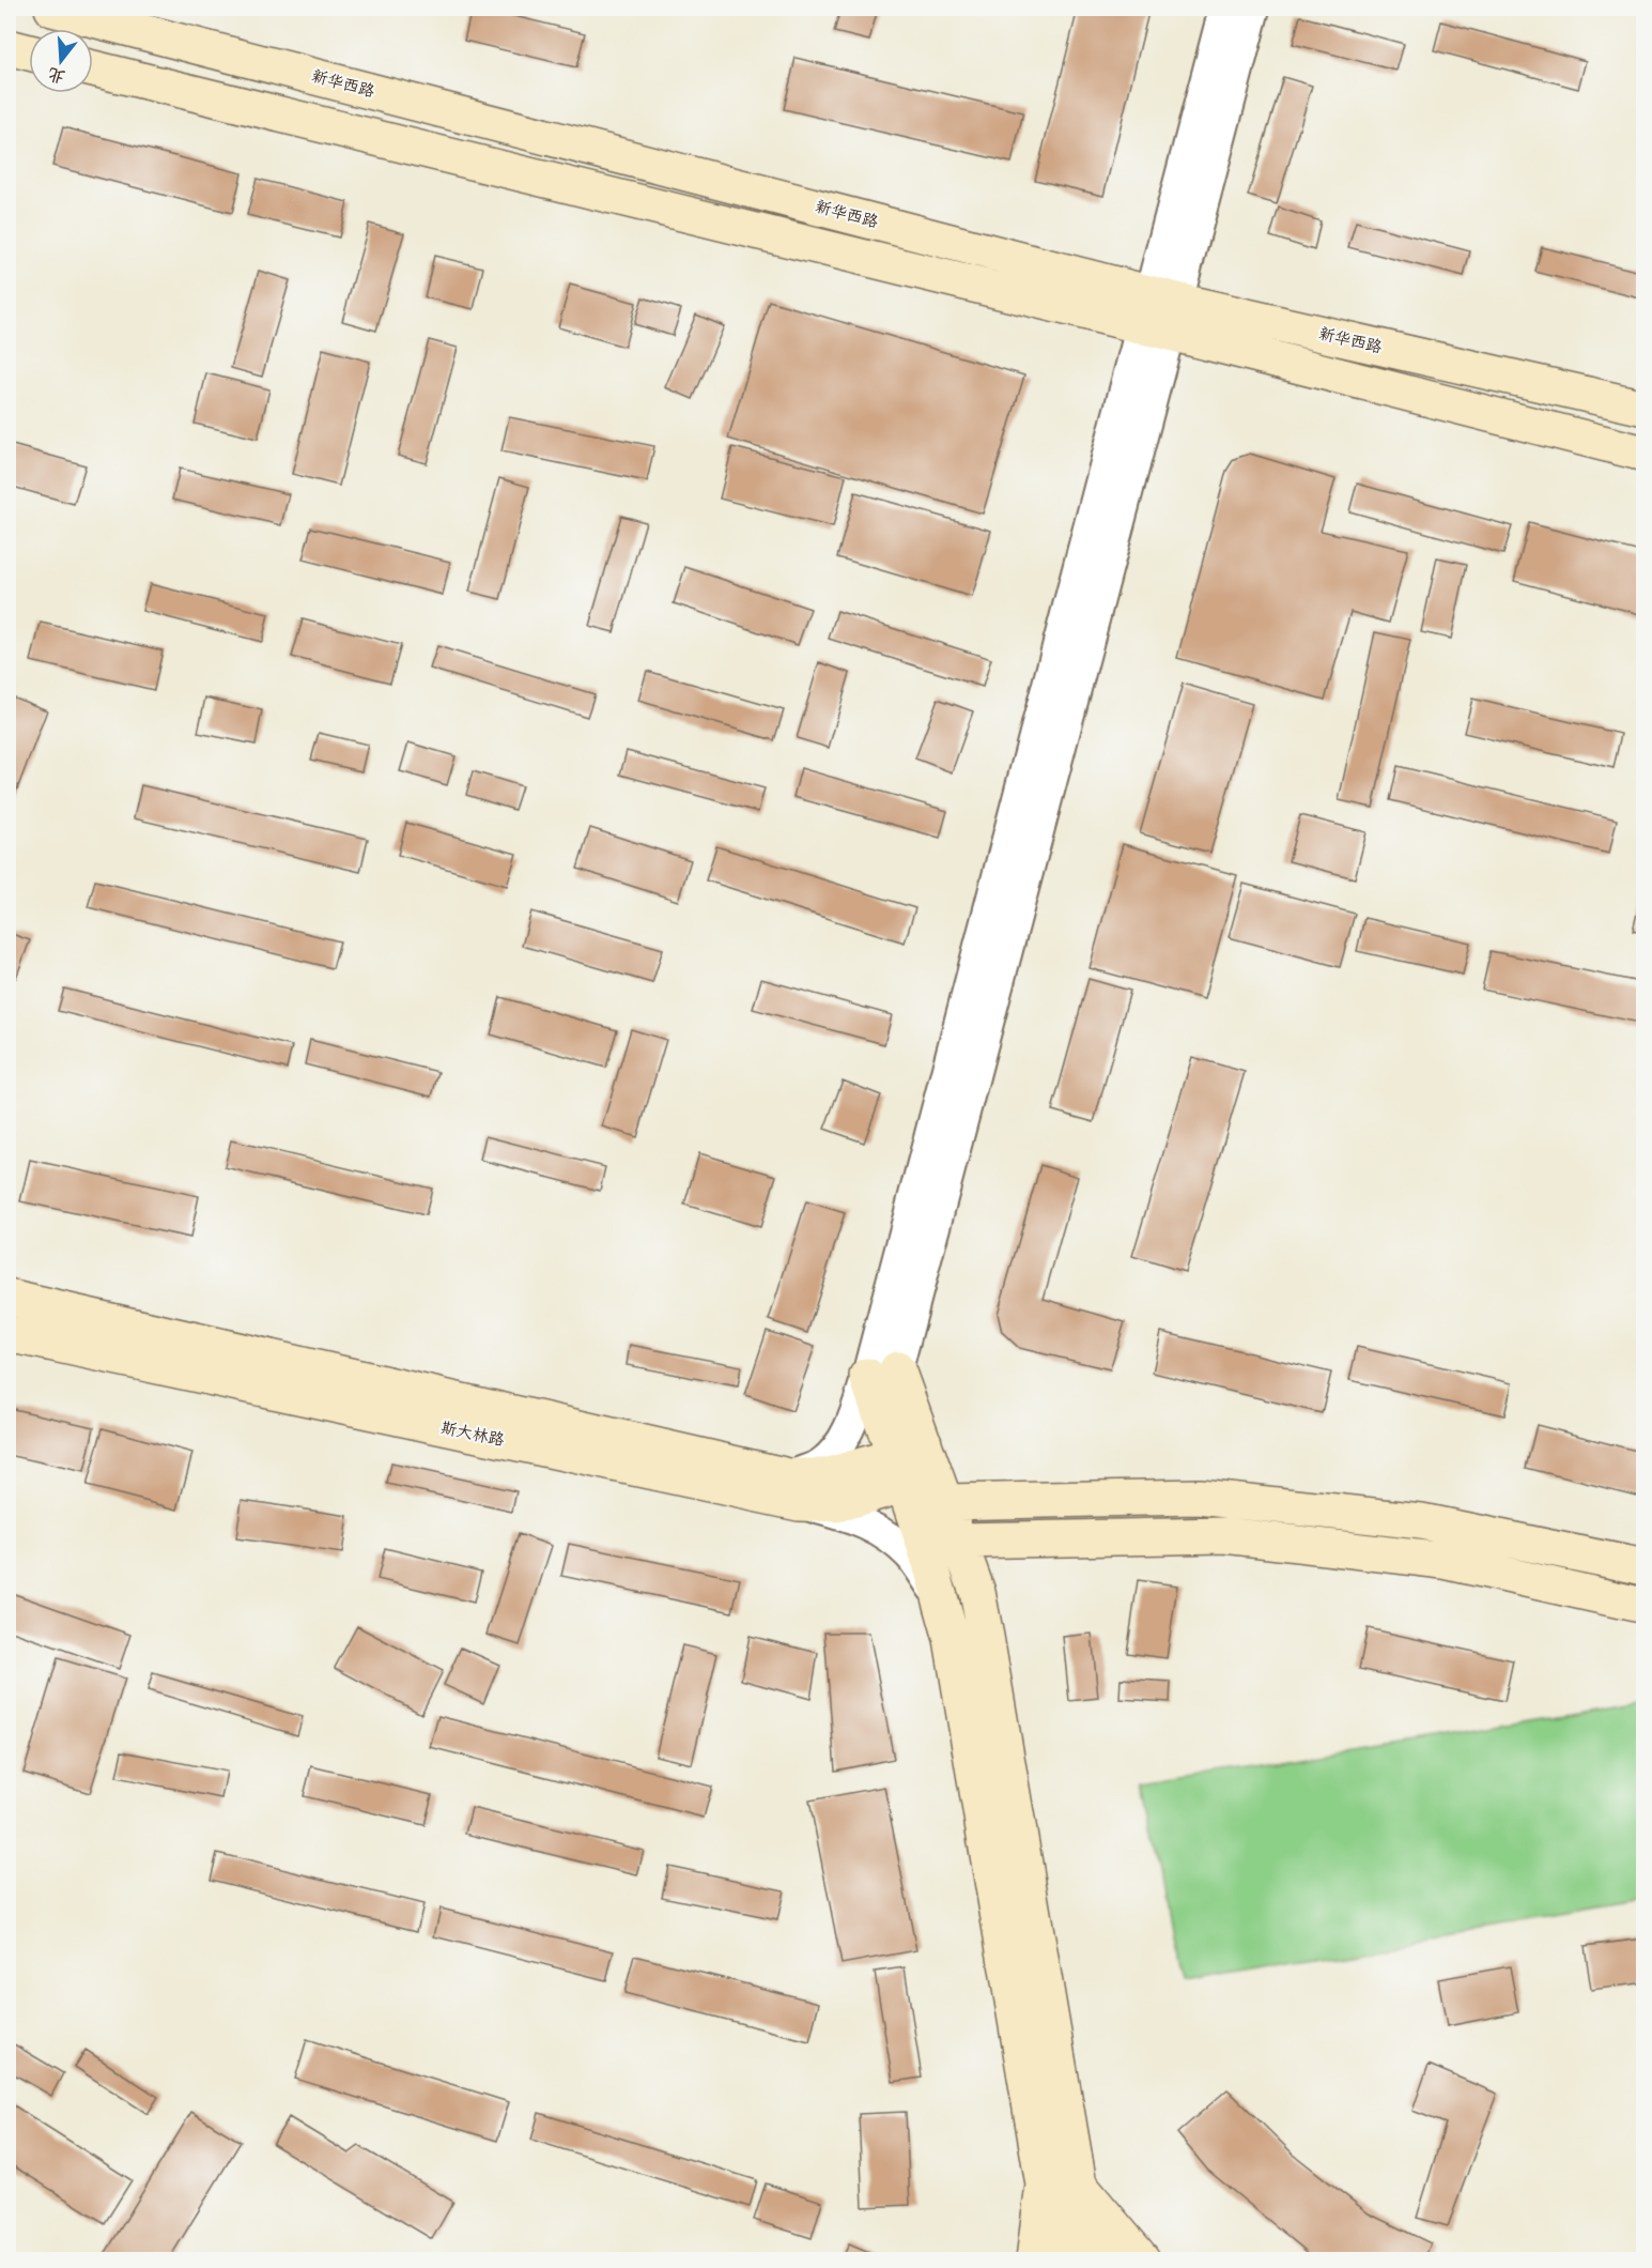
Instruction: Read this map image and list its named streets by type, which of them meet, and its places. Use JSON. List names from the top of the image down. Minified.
{"streets":{"main road":["新华西路","斯大林路"]},"north":"bottom"}
